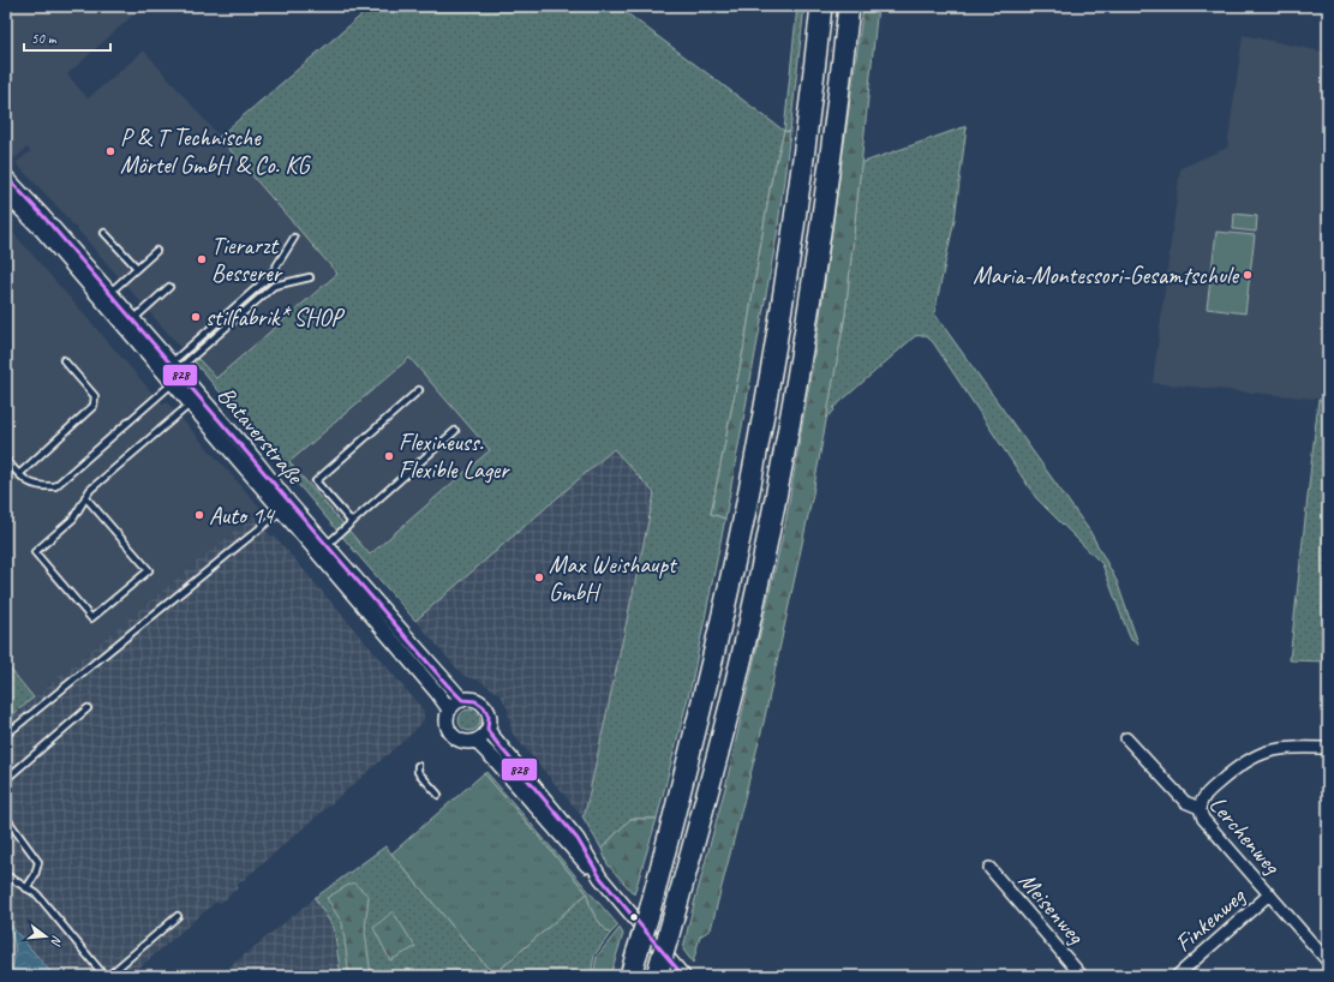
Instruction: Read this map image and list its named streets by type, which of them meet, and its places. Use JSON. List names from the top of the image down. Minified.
{"streets":{"street":["Bataverstraße","Lerchenweg","Meisenweg","Finkenweg"]},"crossings":[["Lerchenweg","Finkenweg"]],"places":["P & T Technische Mörtel GmbH & Co. KG","Tierarzt Besserer","Maria-Montessori-Gesamtschule","stilfabrik* SHOP","Flexineuss. Flexible Lager","Auto 14","Max Weishaupt GmbH"],"lines":["transit line 828"],"scale_bar":"50 m","north":"right"}
